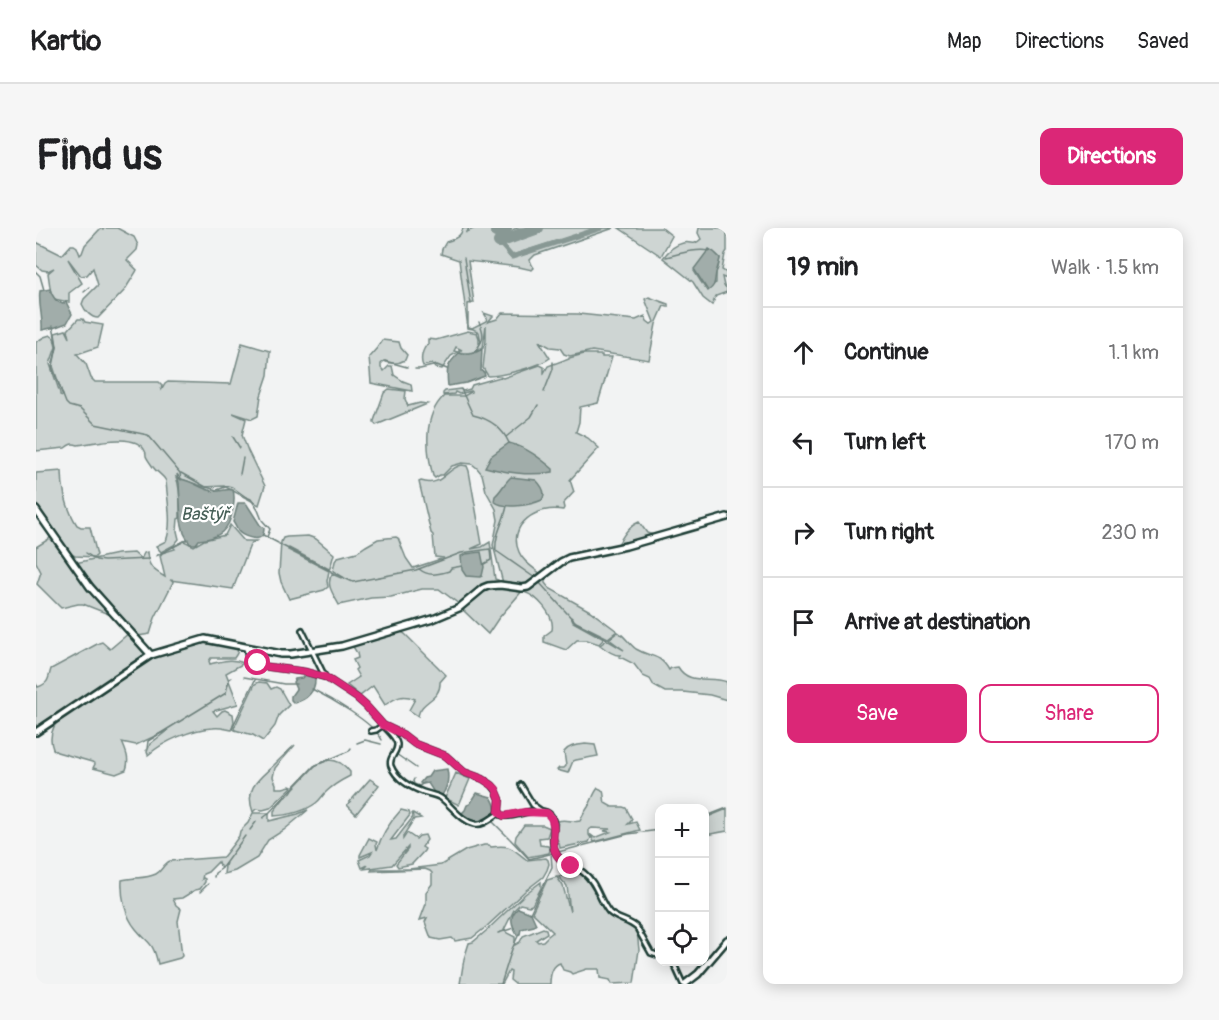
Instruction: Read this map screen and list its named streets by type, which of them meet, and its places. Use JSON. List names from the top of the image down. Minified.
{"water":["Baštýř"],"page":{"header":"Kartio","nav":["Map","Directions","Saved"],"buttons":["Directions",["Save","Share"]],"title":"Find us","heading":["19 min","Walk · 1.5 km"],"list":[["Continue","1.1 km"],["Turn left","170 m"],["Turn right","230 m"],"Arrive at destination"],"map_buttons":["+","−"]}}
